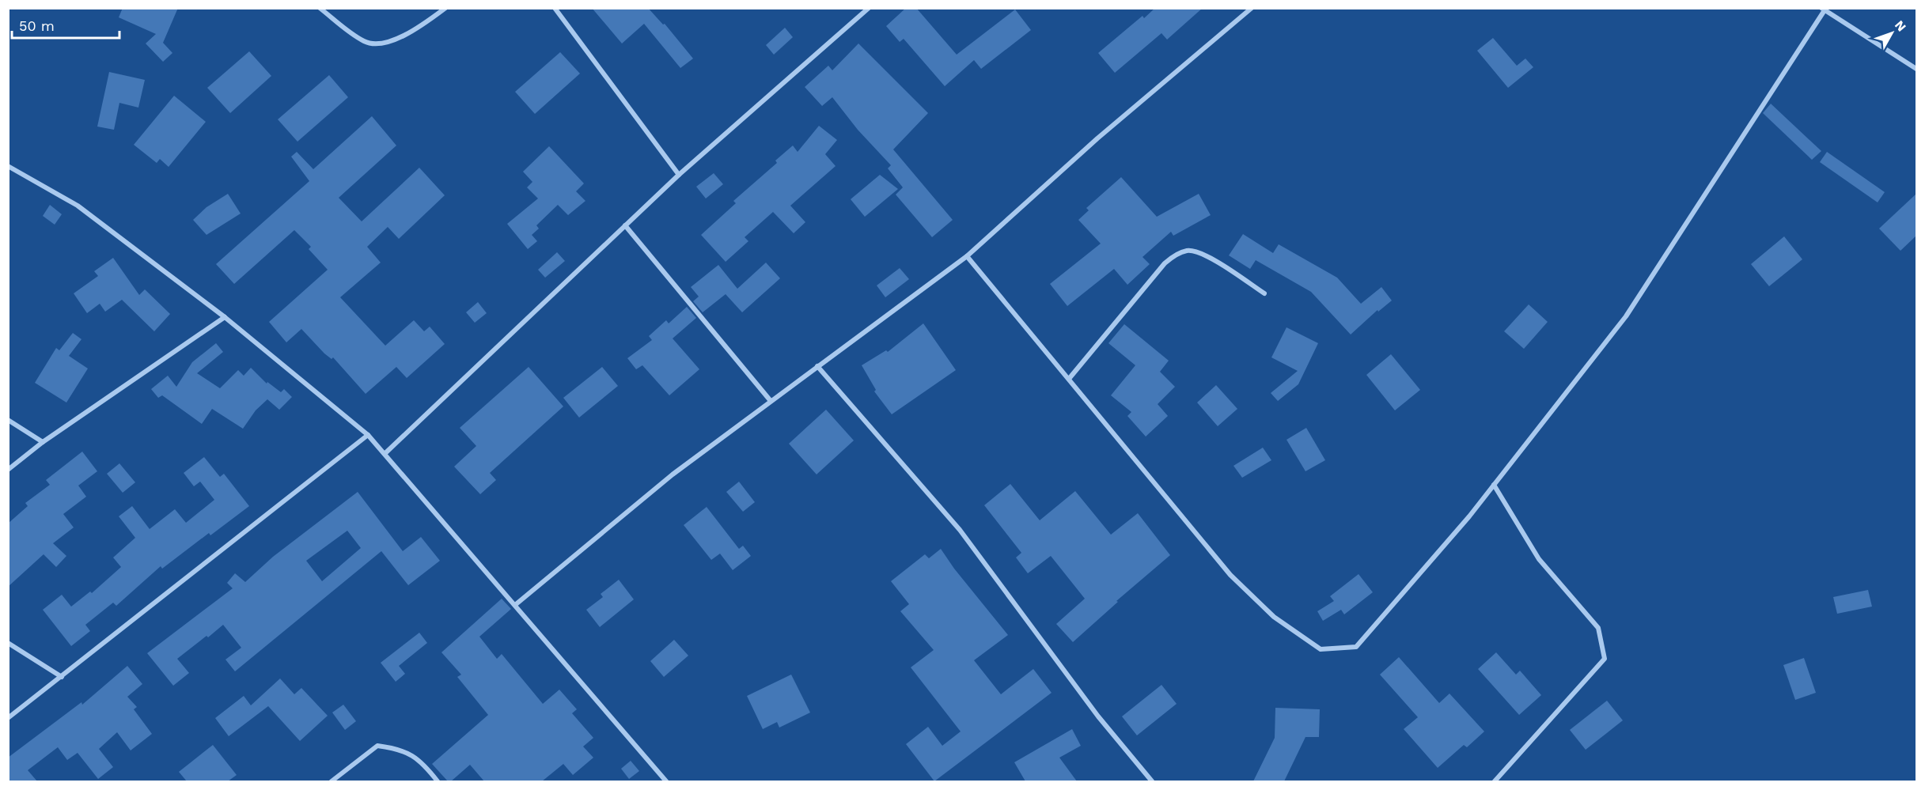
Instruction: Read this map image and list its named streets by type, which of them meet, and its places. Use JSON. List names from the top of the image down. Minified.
{"scale_bar":"50 m","north":"top right"}
